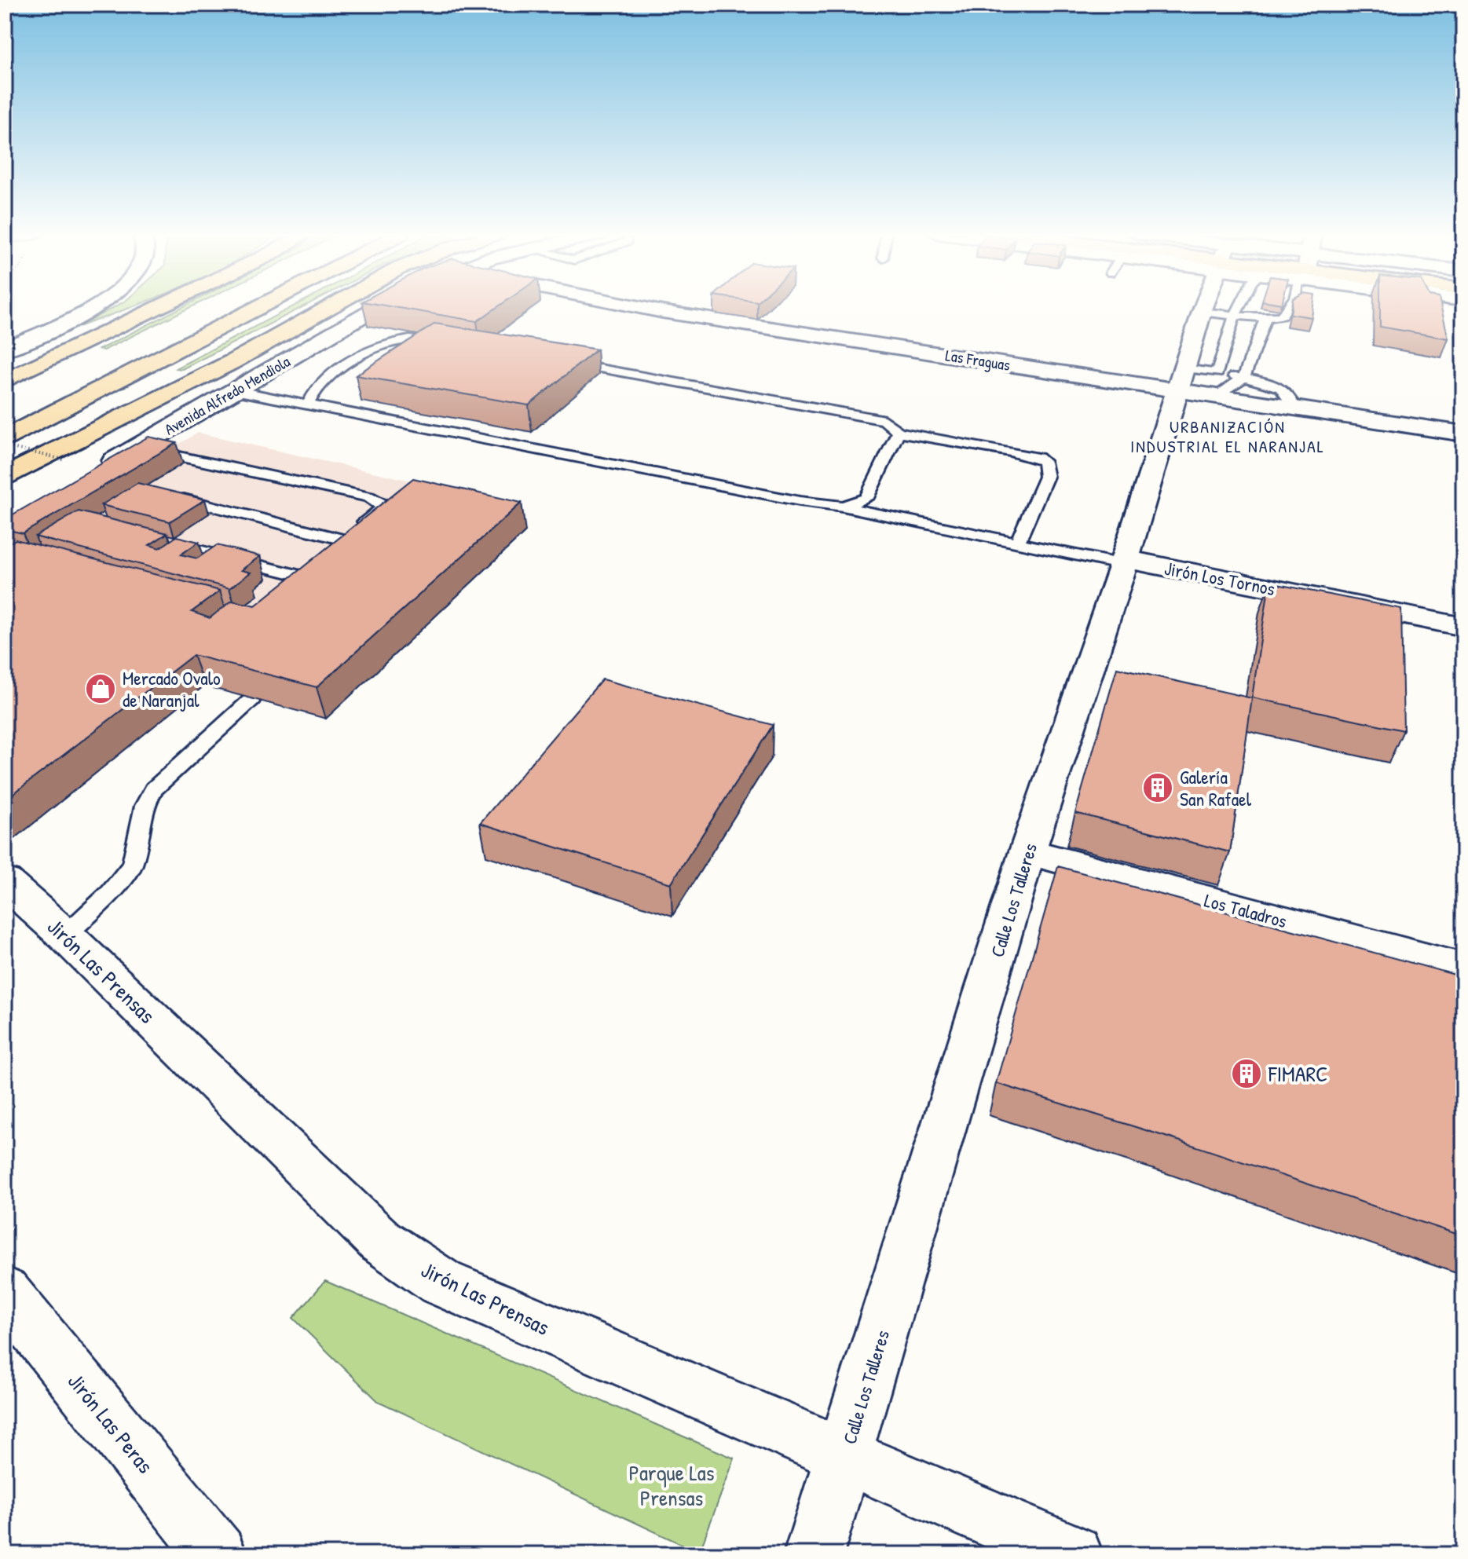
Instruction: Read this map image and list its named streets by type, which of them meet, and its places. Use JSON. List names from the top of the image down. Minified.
{"streets":{"street":["Las Fraguas","Avenida Alfredo Mendiola","Jirón Los Tornos","Calle Los Talleres","Los Taladros","Jirón Las Prensas","Jirón Las Peras"]},"crossings":[["Las Fraguas","Calle Los Talleres"],["Jirón Los Tornos","Calle Los Talleres"],["Calle Los Talleres","Los Taladros"],["Calle Los Talleres","Jirón Las Prensas"]],"districts":["URBANIZACIÓN INDUSTRIAL EL NARANJAL"],"parks":["Parque Las Prensas"],"places":{"shop":["Mercado Ovalo de Naranjal"],"building":["Galería San Rafael","FIMARC"]}}
